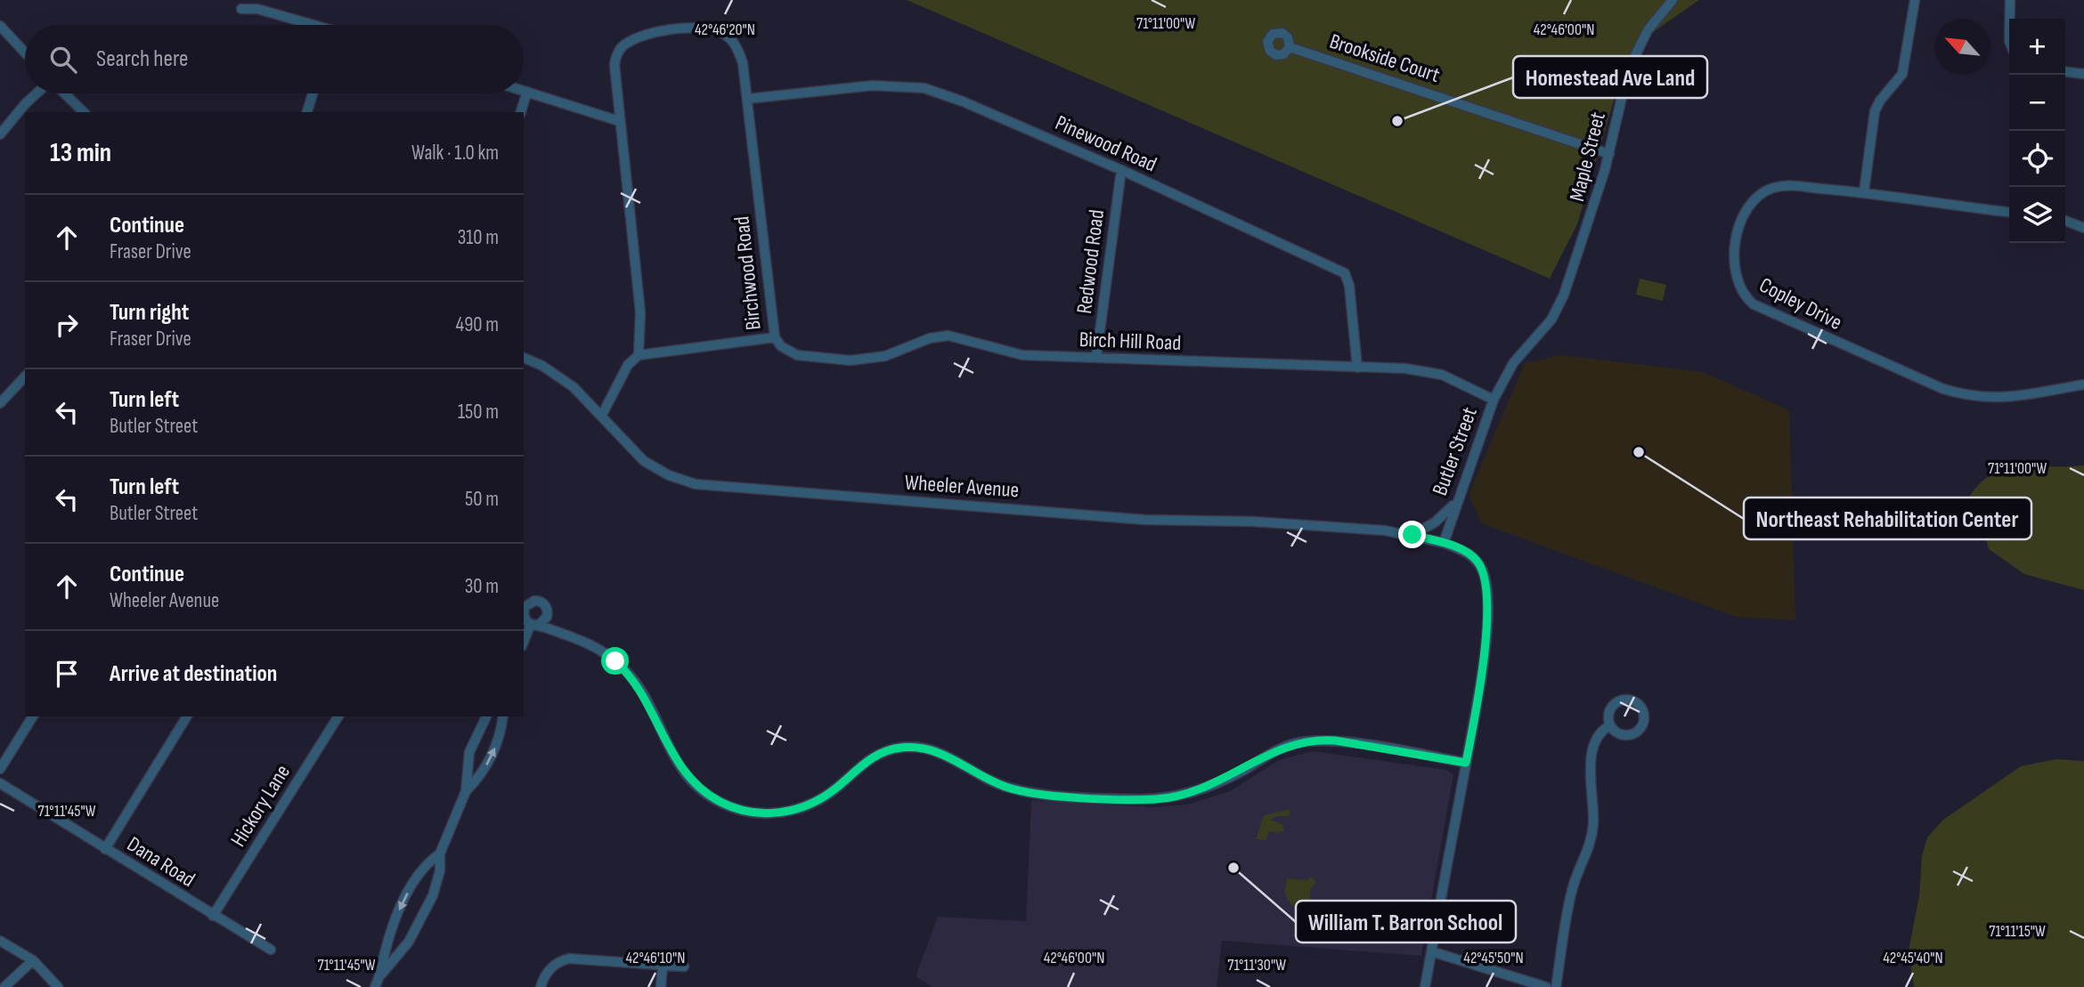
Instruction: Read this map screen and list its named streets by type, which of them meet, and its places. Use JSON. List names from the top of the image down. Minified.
{"streets":{"street":["Brookside Court","Pinewood Road","Maple Street","Redwood Road","Birchwood Road","Copley Drive","Birch Hill Road","Butler Street","Wheeler Avenue","Hickory Lane","Dana Road"]},"crossings":[["Brookside Court","Maple Street"],["Pinewood Road","Redwood Road"],["Pinewood Road","Birchwood Road"],["Pinewood Road","Birch Hill Road"],["Maple Street","Butler Street"],["Redwood Road","Birch Hill Road"],["Birchwood Road","Birch Hill Road"],["Birch Hill Road","Butler Street"],["Butler Street","Wheeler Avenue"],["Hickory Lane","Dana Road"]],"places":["Homestead Ave Land","Northeast Rehabilitation Center","William T. Barron School"],"north":"top left","page":{"map_buttons":["+","−"],"search":"Search here","heading":["13 min","Walk · 1.0 km"],"list":[["Continue","Fraser Drive","310 m"],["Turn right","Fraser Drive","490 m"],["Turn left","Butler Street","150 m"],["Turn left","Butler Street","50 m"],["Continue","Wheeler Avenue","30 m"],"Arrive at destination"]},"coordinates":["71°11'00\"W","42°46'20\"N","42°46'00\"N","71°11'45\"W","71°11'15\"W","42°46'10\"N","42°45'50\"N","42°45'40\"N","71°11'30\"W"]}
